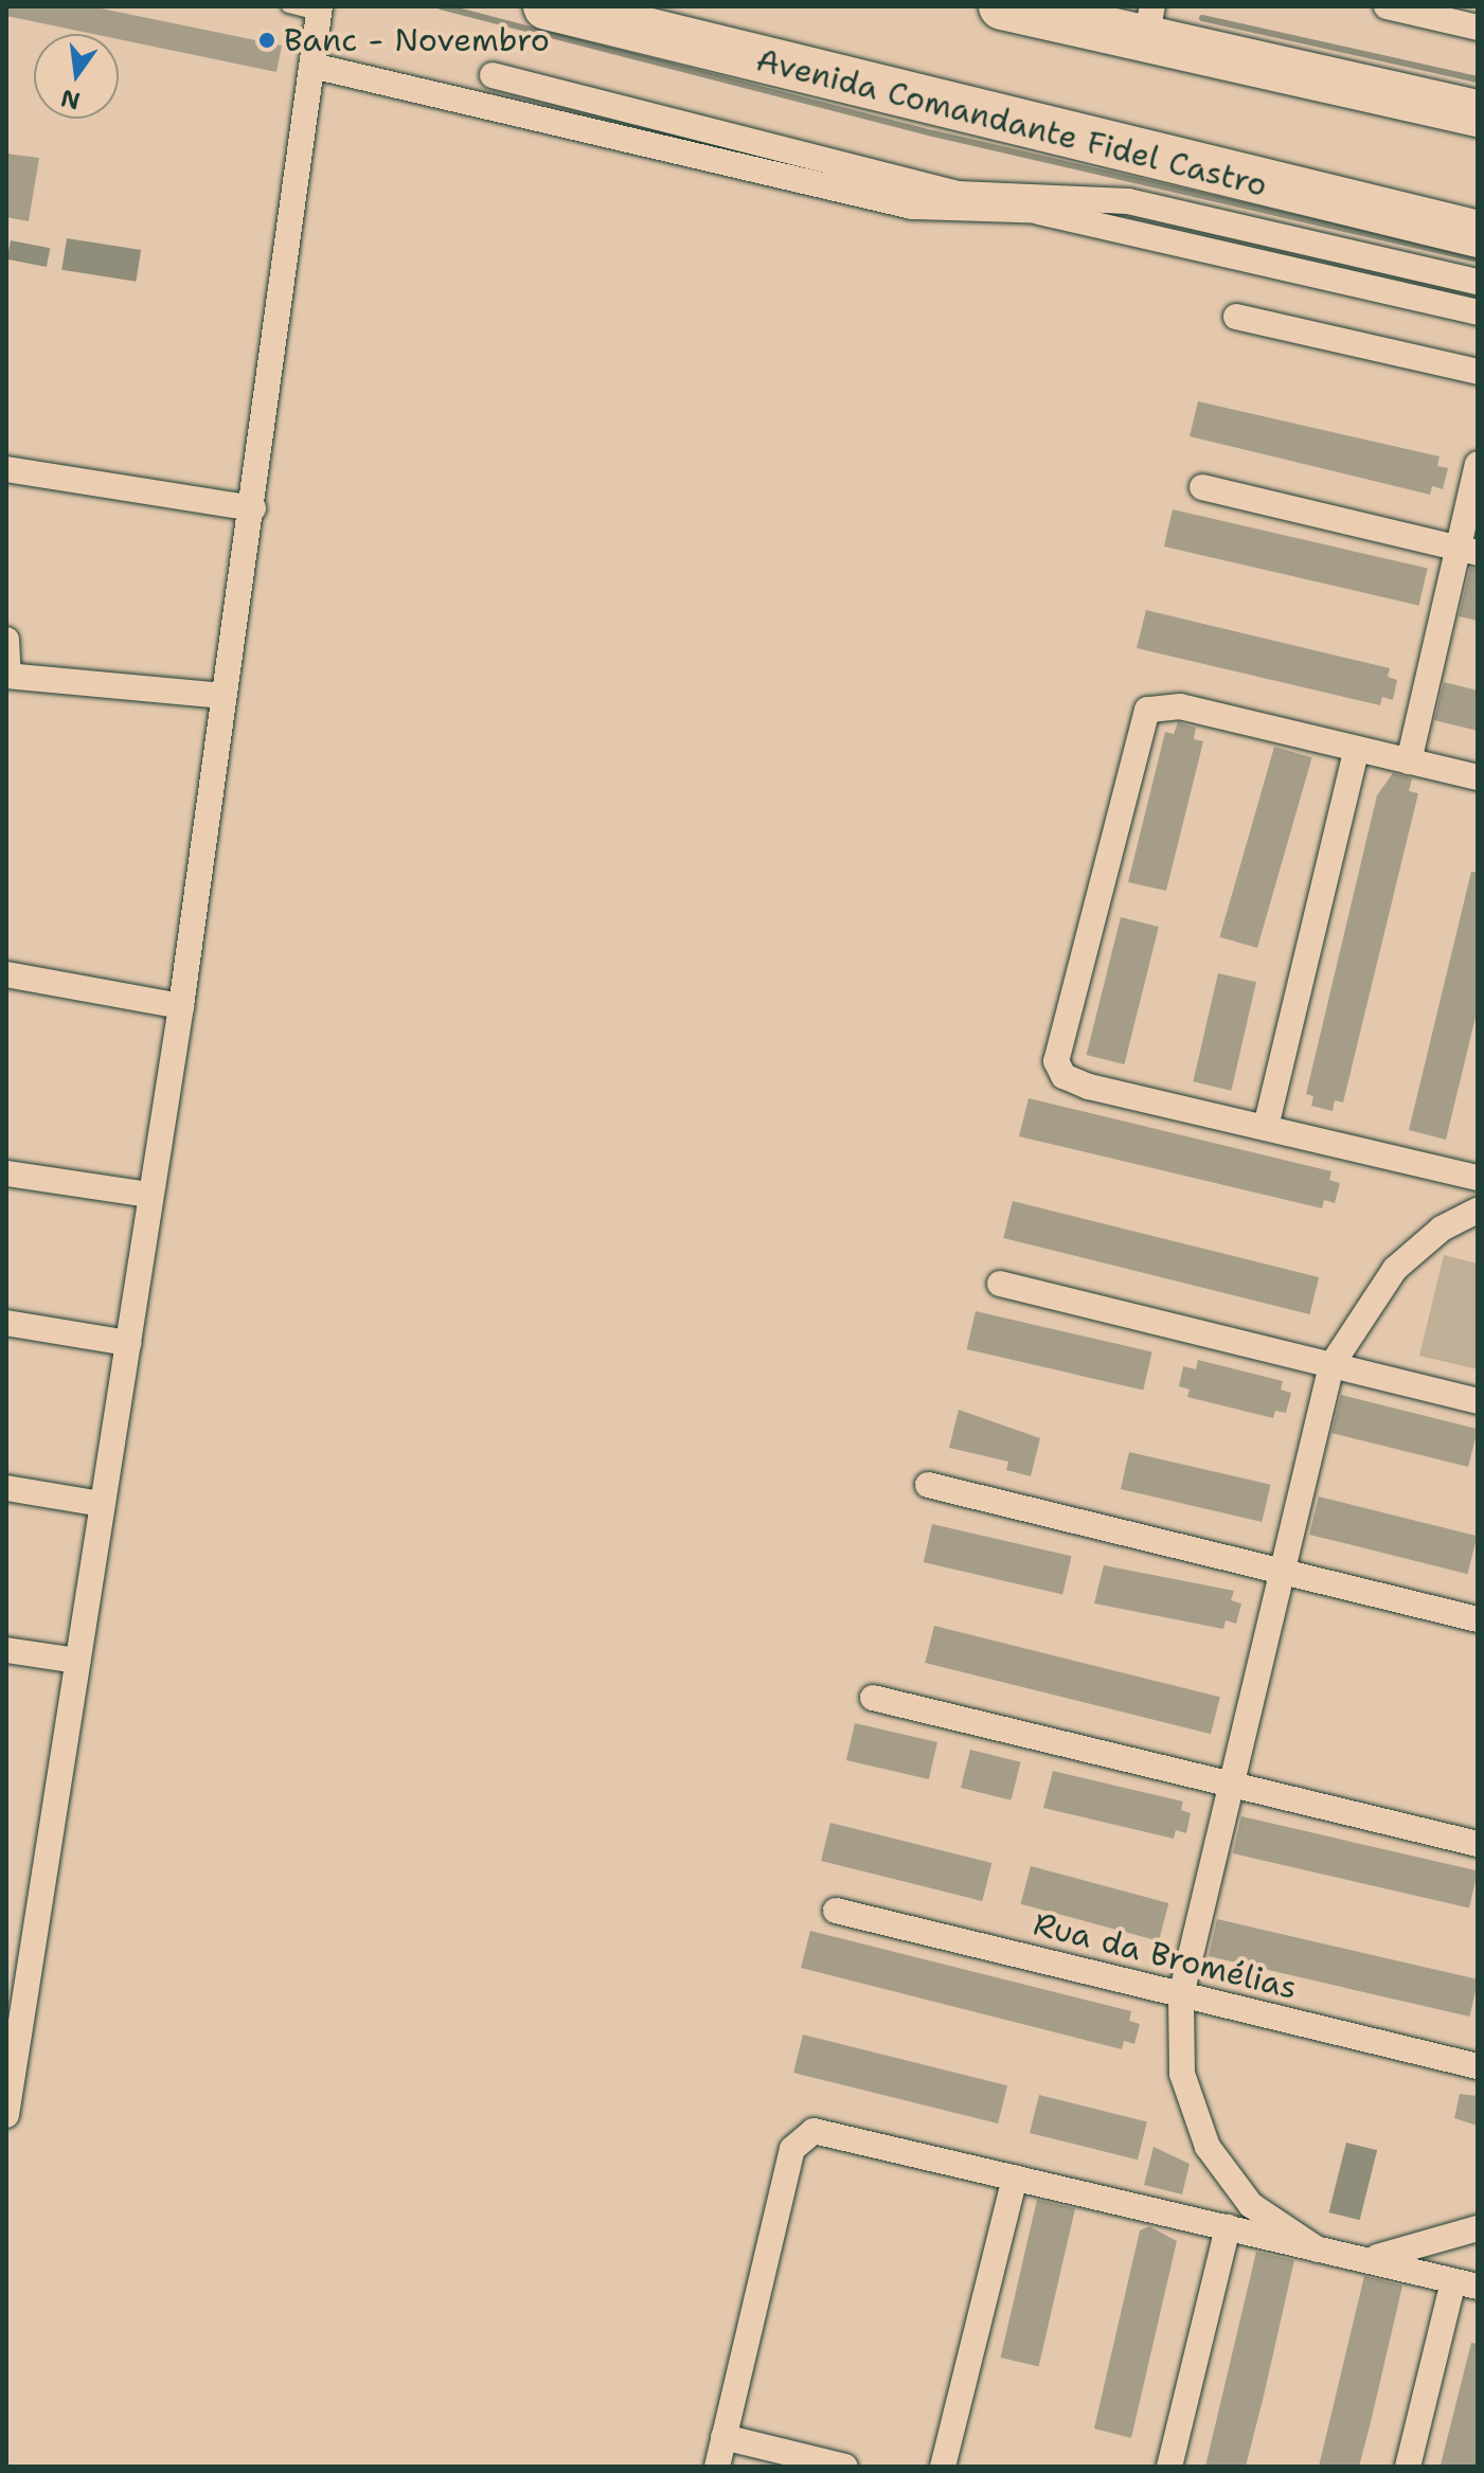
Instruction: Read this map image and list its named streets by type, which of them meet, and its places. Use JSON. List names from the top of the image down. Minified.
{"streets":{"highway":["Avenida Comandante Fidel Castro"],"street":["Rua da Bromélias"]},"places":["Banc - Novembro"],"north":"bottom"}
